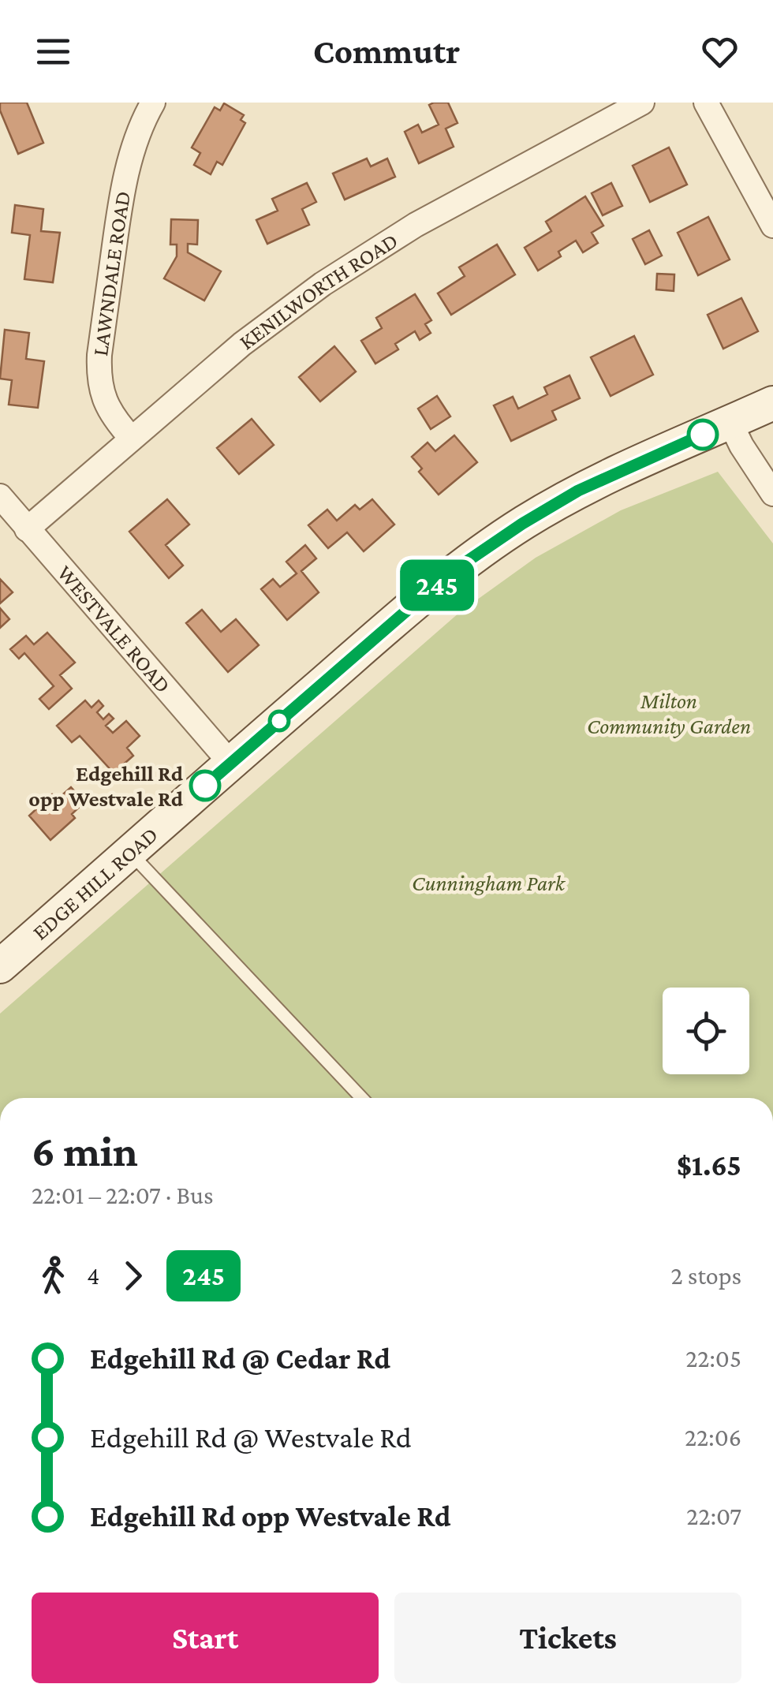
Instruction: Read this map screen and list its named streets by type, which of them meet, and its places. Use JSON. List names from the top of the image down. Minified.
{"streets":{"street":["LAWNDALE ROAD","KENILWORTH ROAD","WESTVALE ROAD","EDGE HILL ROAD"]},"crossings":[["LAWNDALE ROAD","KENILWORTH ROAD"],["KENILWORTH ROAD","WESTVALE ROAD"],["WESTVALE ROAD","EDGE HILL ROAD"]],"parks":["Milton Community Garden","Cunningham Park"],"places":["Edgehill Rd opp Westvale Rd"],"lines":["bus line 245"],"page":{"header":"Commutr","on_map":"245","heading":["6 min","22:01 – 22:07 · Bus","$1.65"],"legs":["4","245","2 stops"],"list":[{"name":"Edgehill Rd @ Cedar Rd","value":"22:05"},{"name":"Edgehill Rd @ Westvale Rd","value":"22:06"},{"name":"Edgehill Rd opp Westvale Rd","value":"22:07"}],"buttons":["Start","Tickets"]}}
